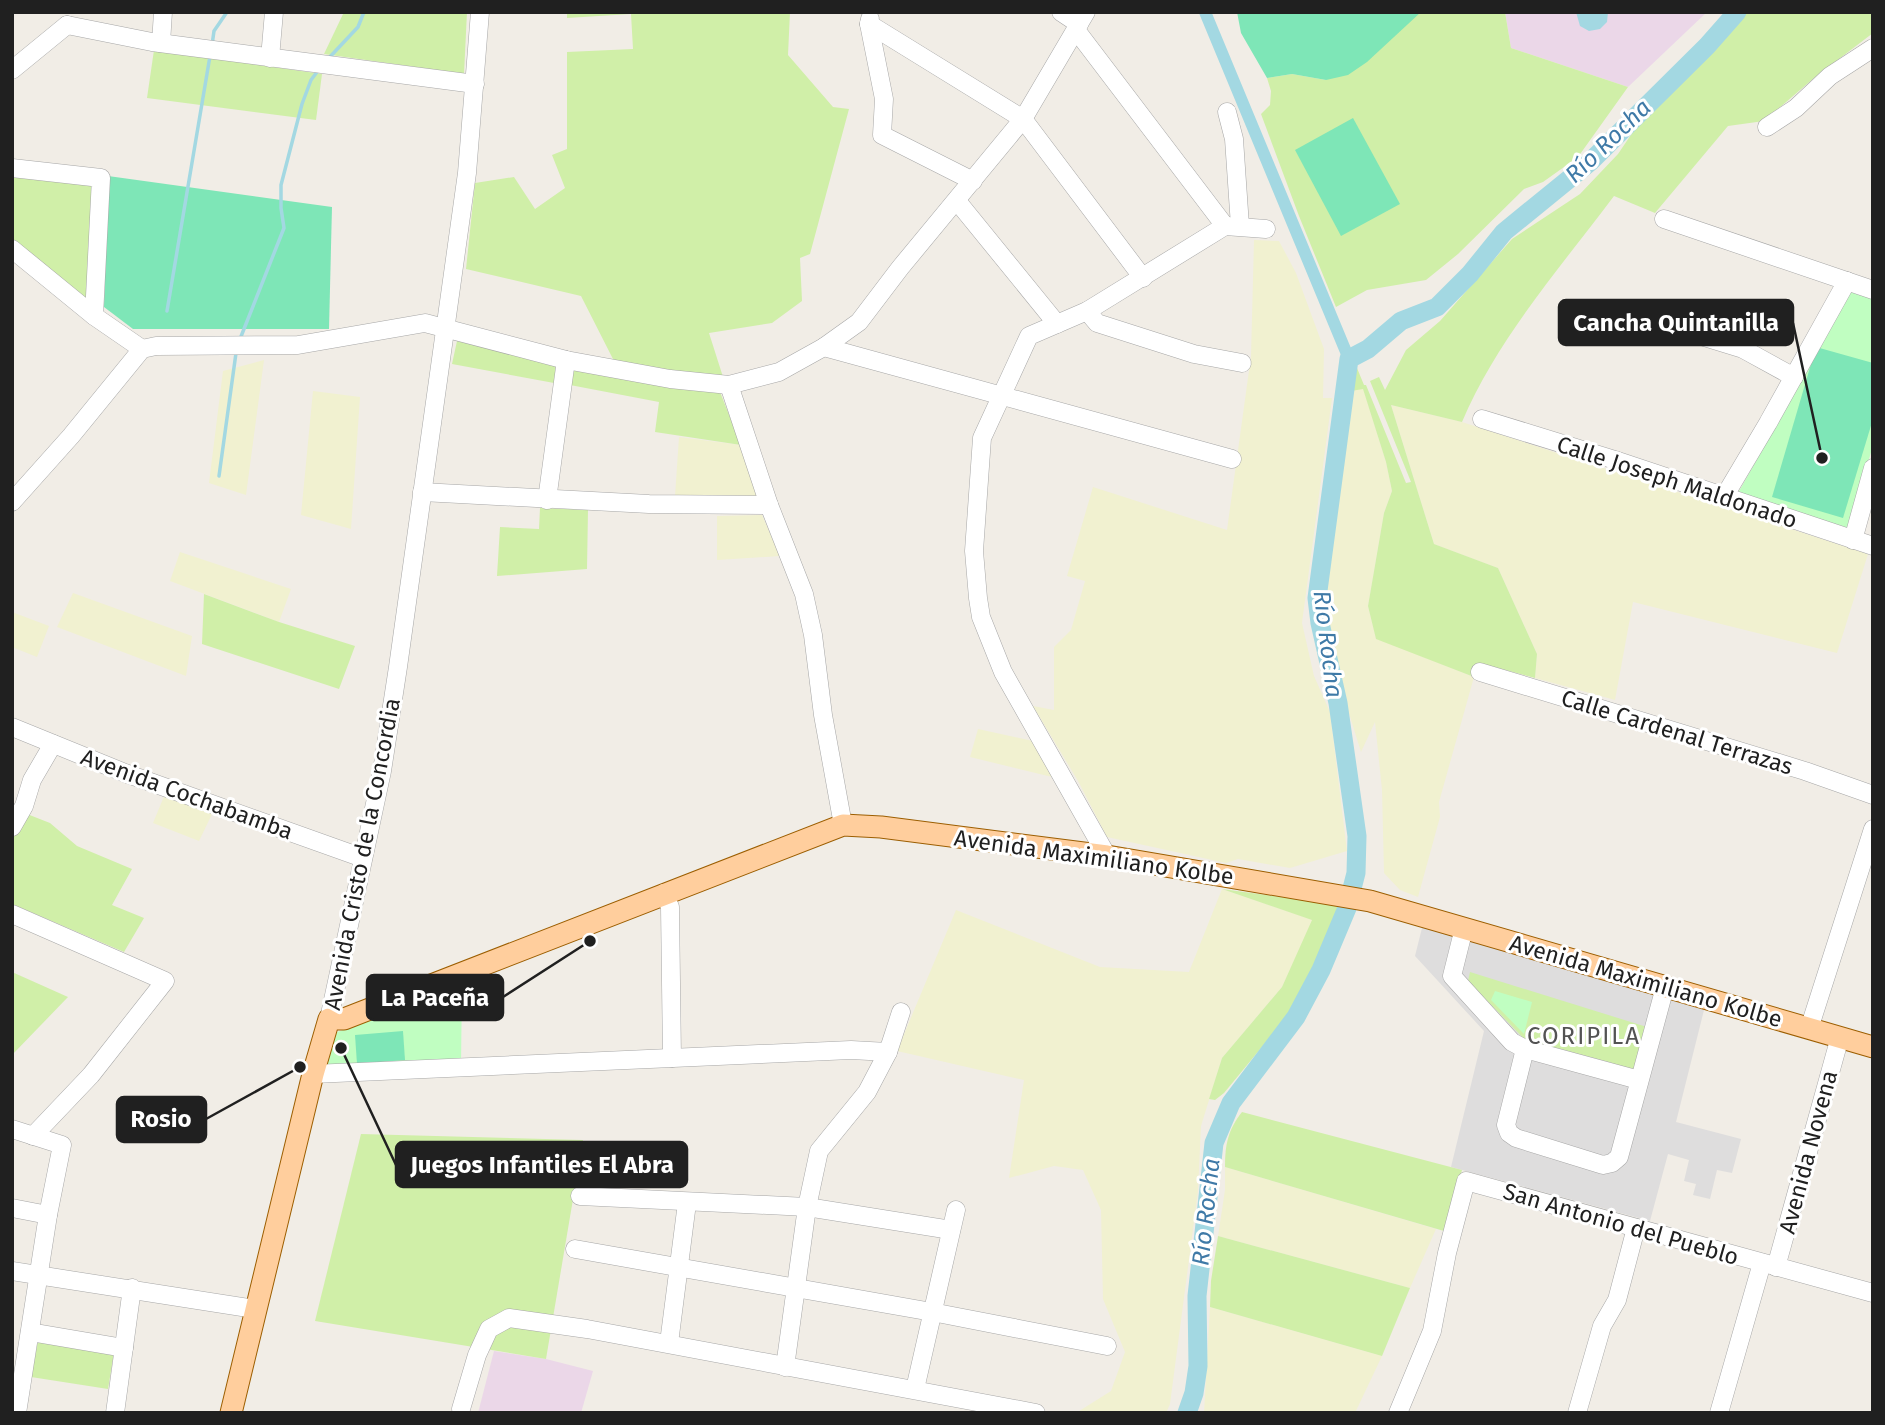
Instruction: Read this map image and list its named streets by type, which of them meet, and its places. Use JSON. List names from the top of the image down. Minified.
{"streets":{"main road":["Avenida Cristo de la Concordia","Avenida Maximiliano Kolbe"],"street":["Calle Joseph Maldonado","Calle Cardenal Terrazas","Avenida Cochabamba","Avenida Novena","San Antonio del Pueblo"]},"crossings":[["Avenida Cochabamba","Avenida Cristo de la Concordia"],["Avenida Cristo de la Concordia","Avenida Maximiliano Kolbe"],["Avenida Maximiliano Kolbe","Avenida Novena"],["Avenida Novena","San Antonio del Pueblo"]],"districts":["CORIPILA"],"water":["Río Rocha"],"places":["Cancha Quintanilla","La Paceña","Juegos Infantiles El Abra","Rosio"]}
